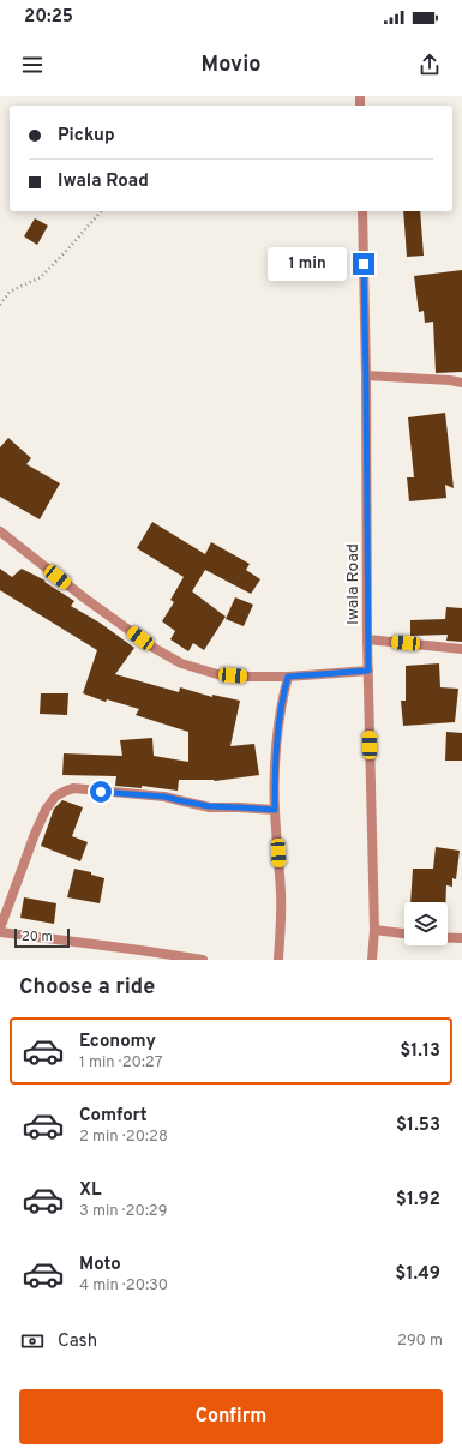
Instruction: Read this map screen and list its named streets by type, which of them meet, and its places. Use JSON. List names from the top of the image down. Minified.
{"streets":{"street":["Iwala Road"]},"scale_bar":"20 m","page":{"status":"20:25","header":"Movio","banner":["Pickup","Iwala Road"],"bubble":"1 min","scale":"20 m","heading":"Choose a ride","list":[{"name":"Economy","note":"1 min · 20:27","value":"$1.13"},{"name":"Comfort","note":"2 min · 20:28","value":"$1.53"},{"name":"XL","note":"3 min · 20:29","value":"$1.92"},{"name":"Moto","note":"4 min · 20:30","value":"$1.49"}],"pay":["Cash","290 m"],"buttons":"Confirm"}}
